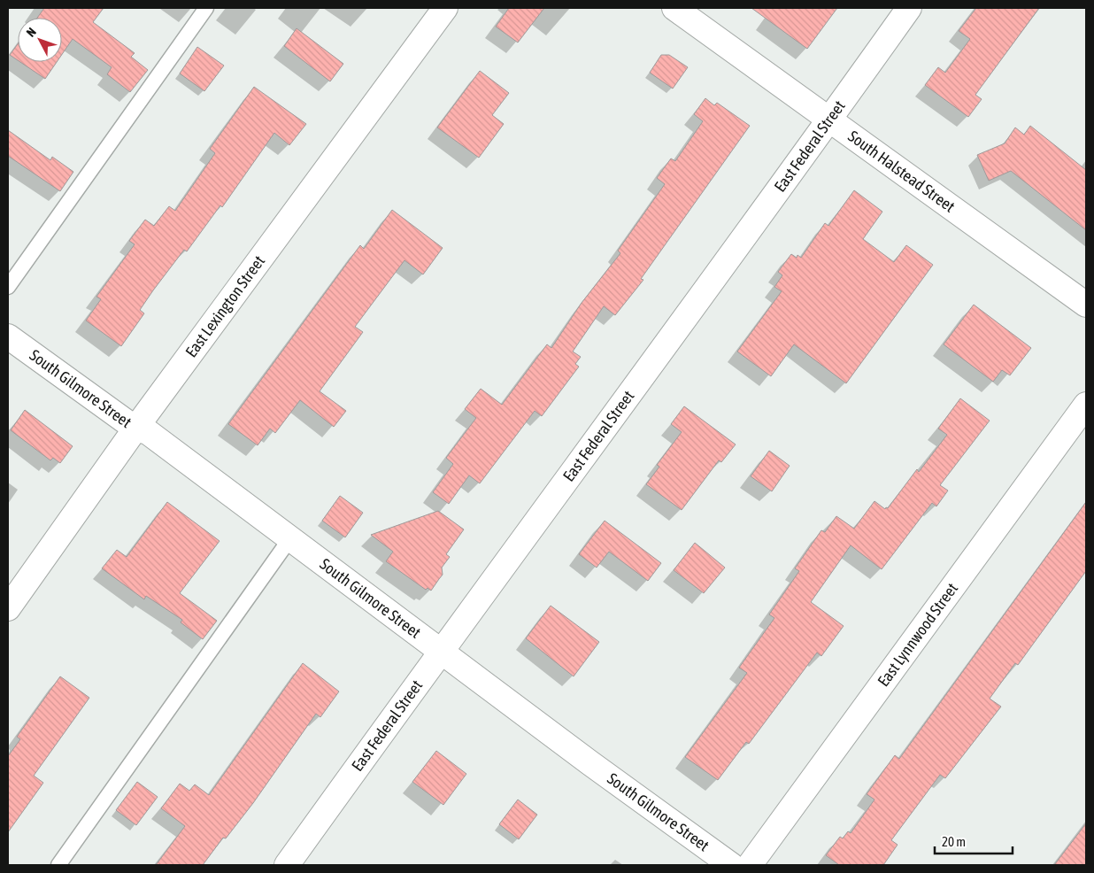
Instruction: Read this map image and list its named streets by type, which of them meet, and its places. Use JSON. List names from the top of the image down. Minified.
{"streets":{"street":["East Federal Street","South Halstead Street","East Lexington Street","South Gilmore Street","East Lynnwood Street"]},"crossings":[["East Federal Street","South Halstead Street"],["East Federal Street","South Gilmore Street"],["East Lexington Street","South Gilmore Street"]],"scale_bar":"20 m","north":"top left"}
